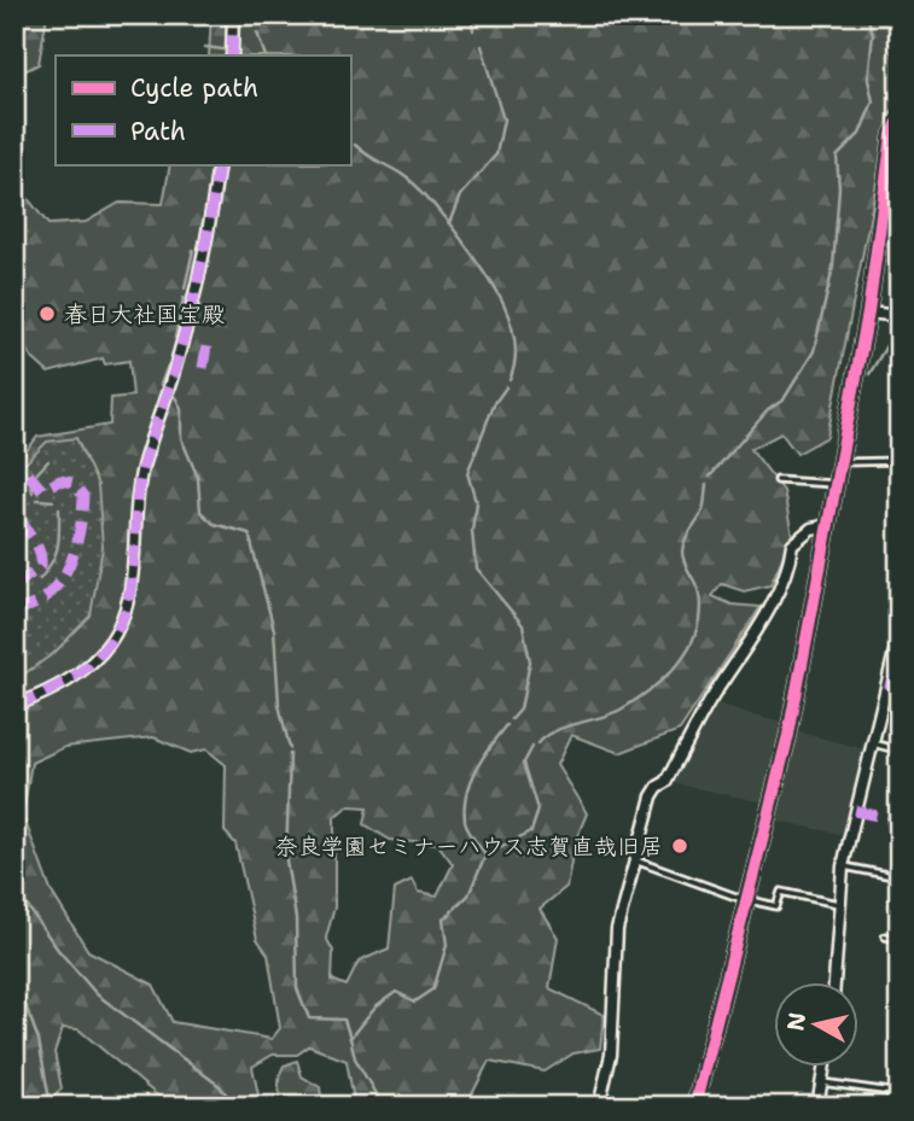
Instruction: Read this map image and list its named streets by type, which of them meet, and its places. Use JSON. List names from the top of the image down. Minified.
{"places":["春日大社国宝殿","奈良学園セミナーハウス志賀直哉旧居"],"legend":["Cycle path","Path"],"north":"left"}
